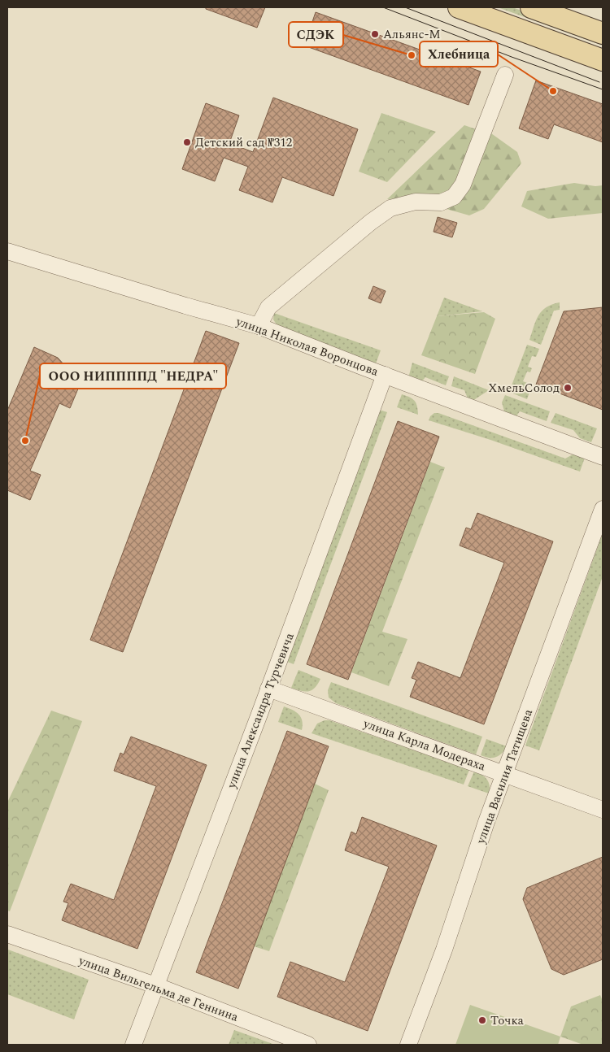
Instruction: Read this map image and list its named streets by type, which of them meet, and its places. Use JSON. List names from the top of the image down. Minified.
{"streets":{"street":["улица Николая Воронцова","улица Александра Турчевича","улица Карла Модераха","улица Василия Татищева","улица Вильгельма де Геннина"]},"crossings":[["улица Николая Воронцова","улица Александра Турчевича"],["улица Александра Турчевича","улица Карла Модераха"],["улица Александра Турчевича","улица Вильгельма де Геннина"],["улица Карла Модераха","улица Василия Татищева"]],"places":["Альянс-М","СДЭК","Хлебница","Детский сад №312","ХмельСолод","ООО НИППППД \"НЕДРА\"","Точка"]}
